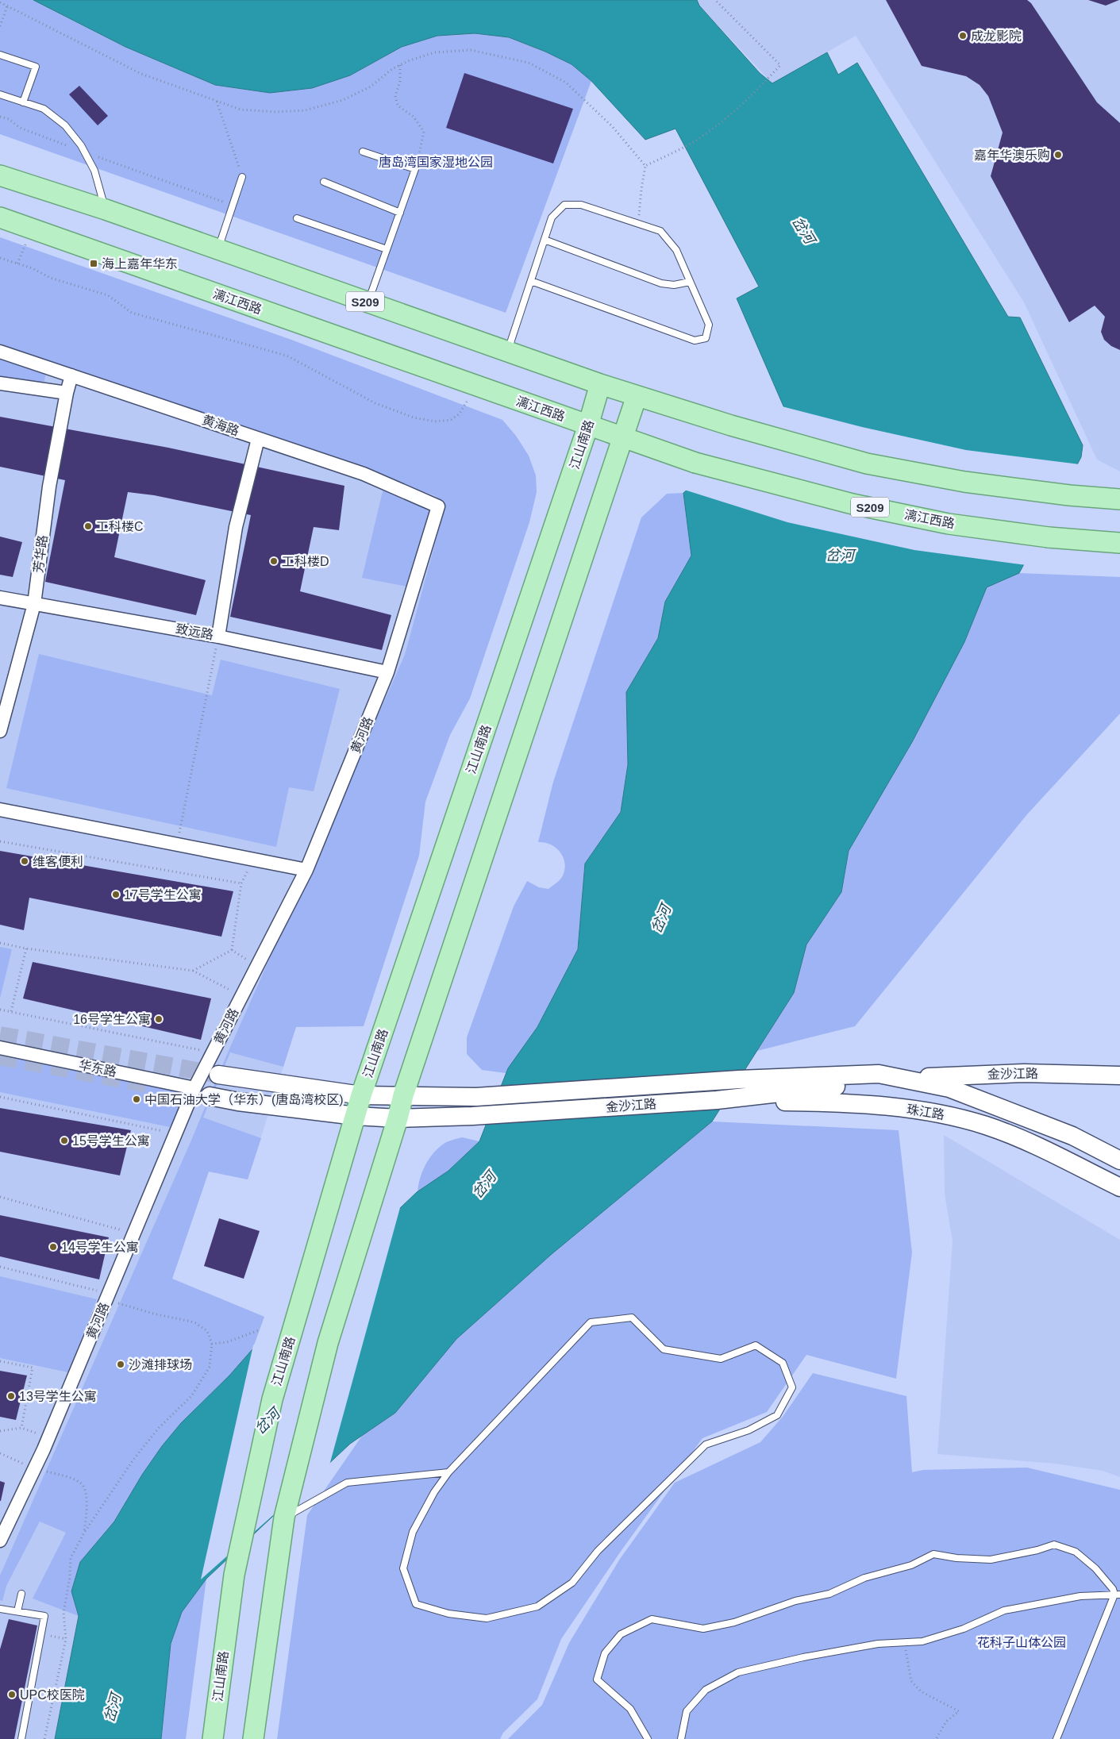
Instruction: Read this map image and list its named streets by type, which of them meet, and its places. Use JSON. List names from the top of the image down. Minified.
{"streets":{"main road":["漓江西路","S209","江山南路","金沙江路","珠江路"],"street":["黄海路","芳华路","致远路","黄河路","华东路"]},"crossings":[["漓江西路","江山南路"],["S209","江山南路"],["黄海路","芳华路"],["黄海路","黄河路"],["江山南路","金沙江路"],["芳华路","致远路"],["致远路","黄河路"],["黄河路","华东路"],["黄河路","金沙江路"],["华东路","金沙江路"],["金沙江路","珠江路"]],"water":["岔河"],"parks":["唐岛湾国家湿地公园","花科子山体公园"],"places":{"other":["成龙影院","嘉年华澳乐购","工科楼C","工科楼D","维客便利","17号学生公寓","16号学生公寓","中国石油大学（华东）(唐岛湾校区)","15号学生公寓","14号学生公寓","沙滩排球场","13号学生公寓","UPC校医院"],"transit":["海上嘉年华东"]}}
